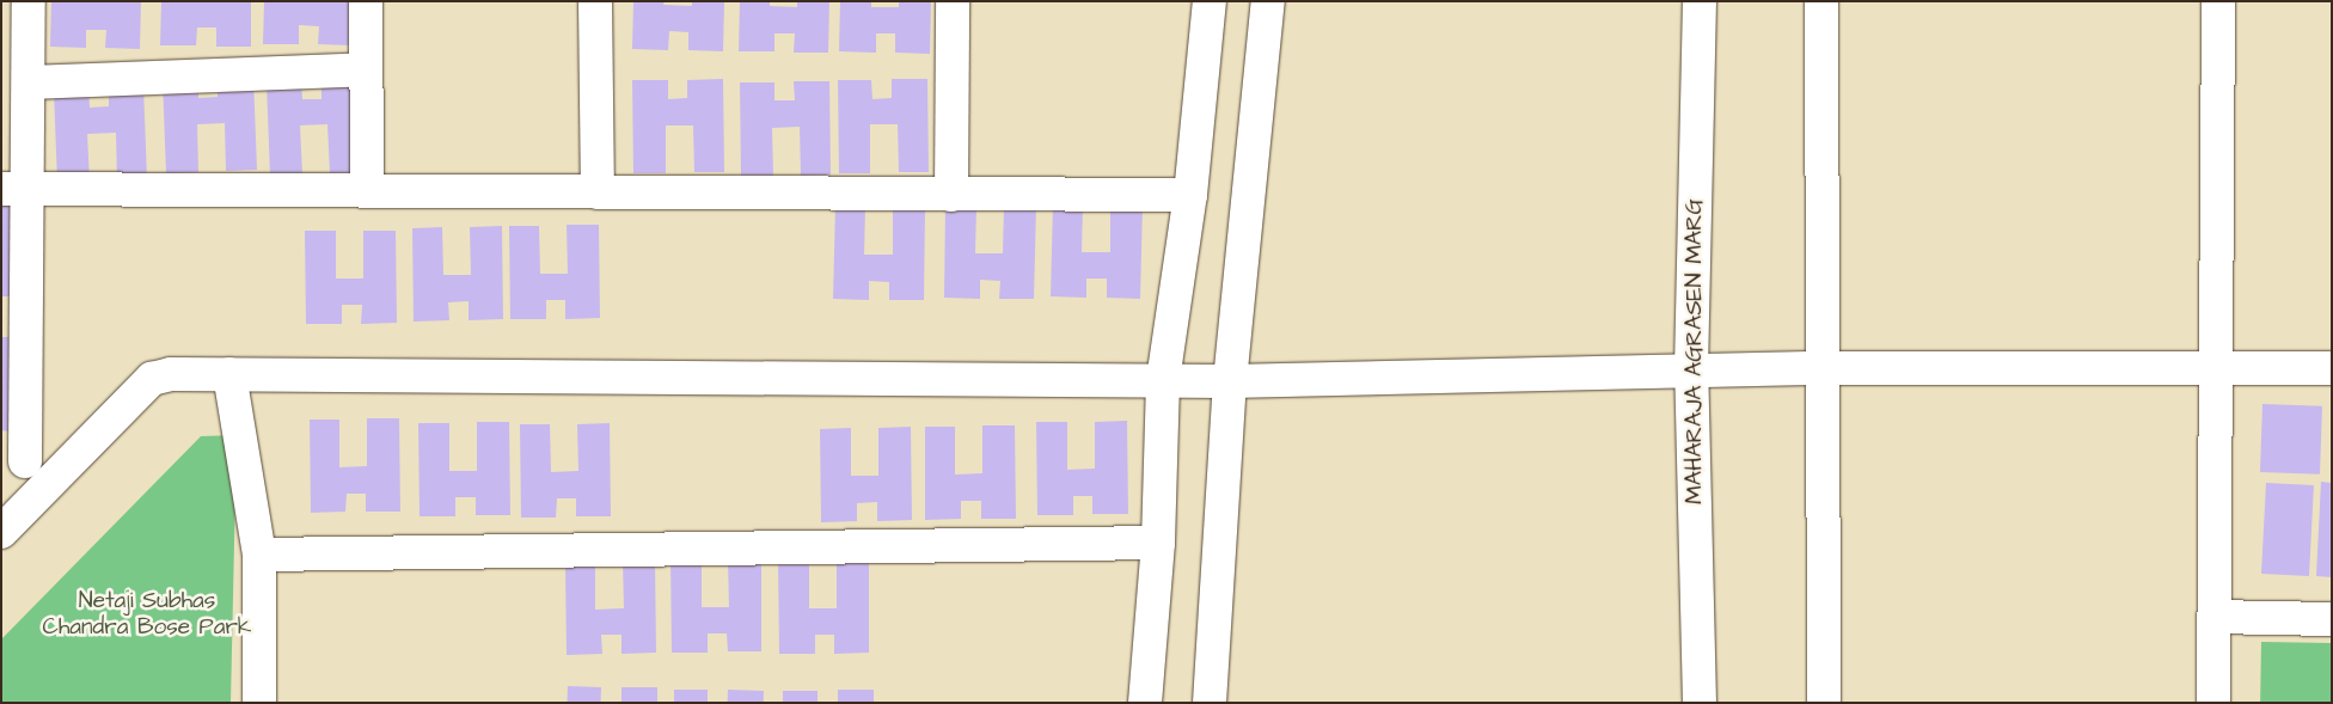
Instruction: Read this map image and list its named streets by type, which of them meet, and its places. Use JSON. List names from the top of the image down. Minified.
{"streets":{"street":["MAHARAJA AGRASEN MARG"]},"parks":["Netaji Subhas Chandra Bose Park"]}
